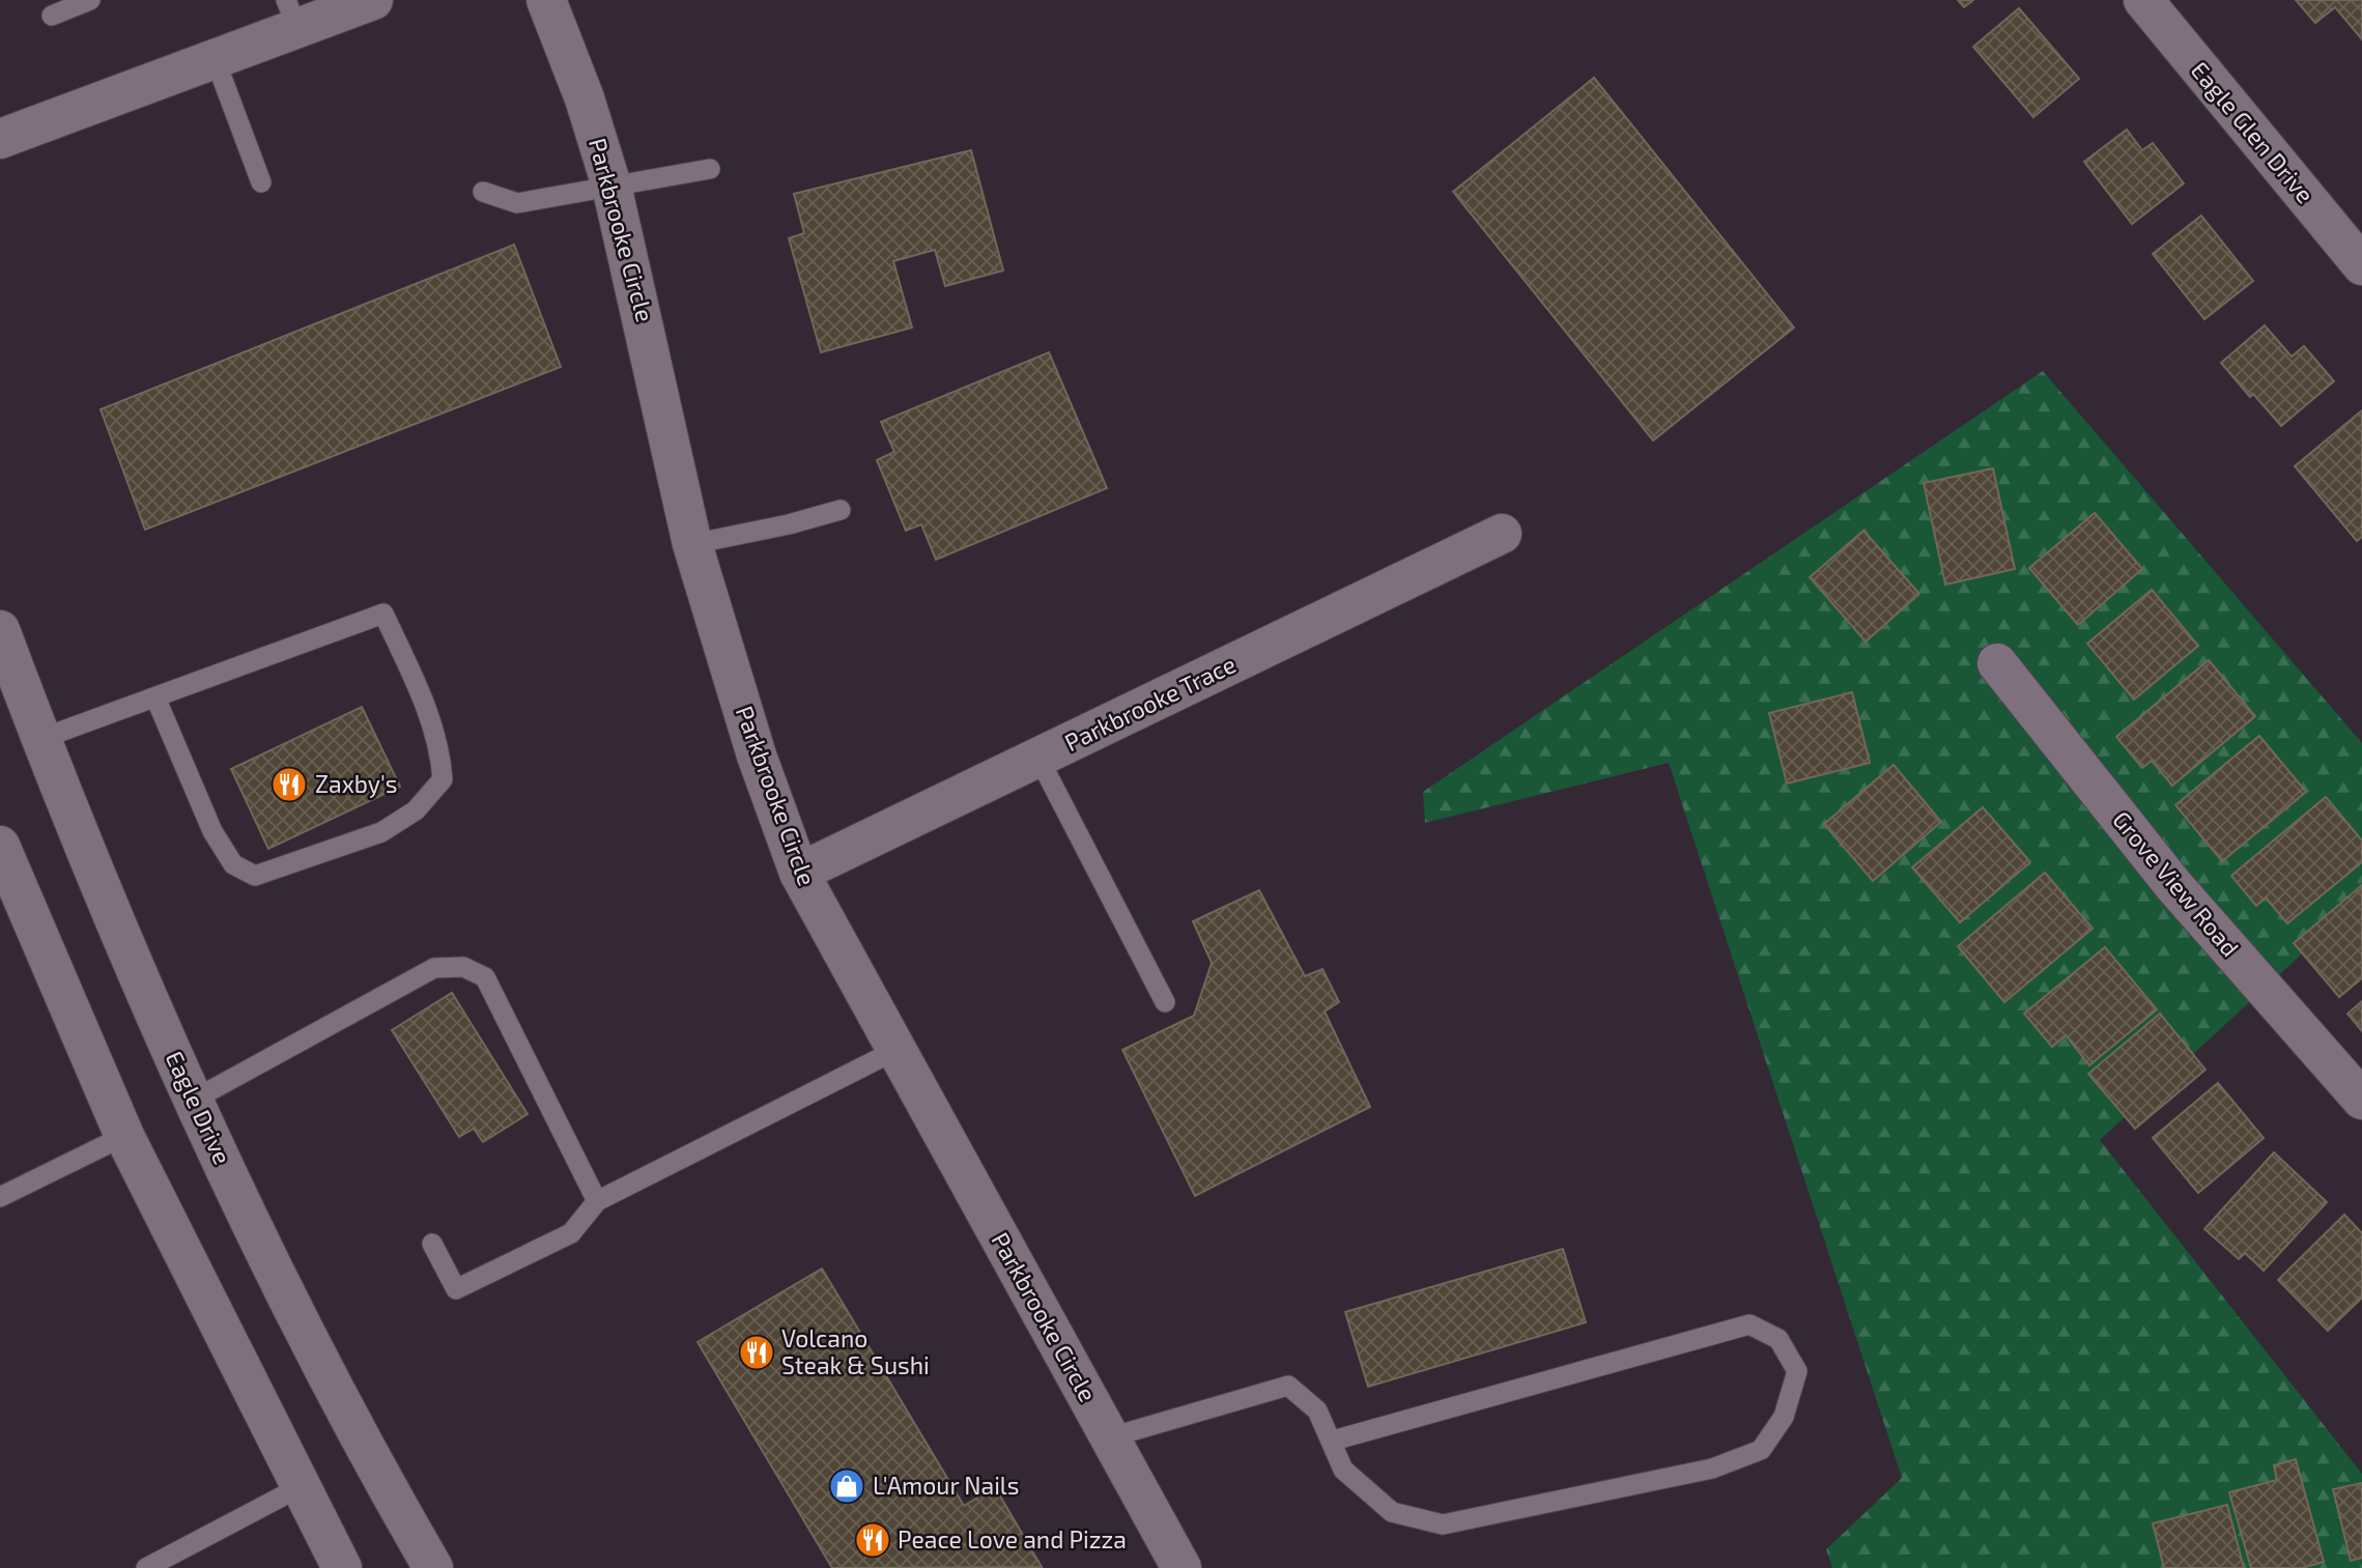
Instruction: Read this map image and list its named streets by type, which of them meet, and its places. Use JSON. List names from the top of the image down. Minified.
{"streets":{"street":["Eagle Glen Drive","Parkbrooke Circle","Parkbrooke Trace","Grove View Road","Eagle Drive"]},"crossings":[["Parkbrooke Circle","Parkbrooke Trace"]],"places":{"restaurant":["Zaxby's","Volcano Steak & Sushi","Peace Love and Pizza"],"shop":["L'Amour Nails"]}}
